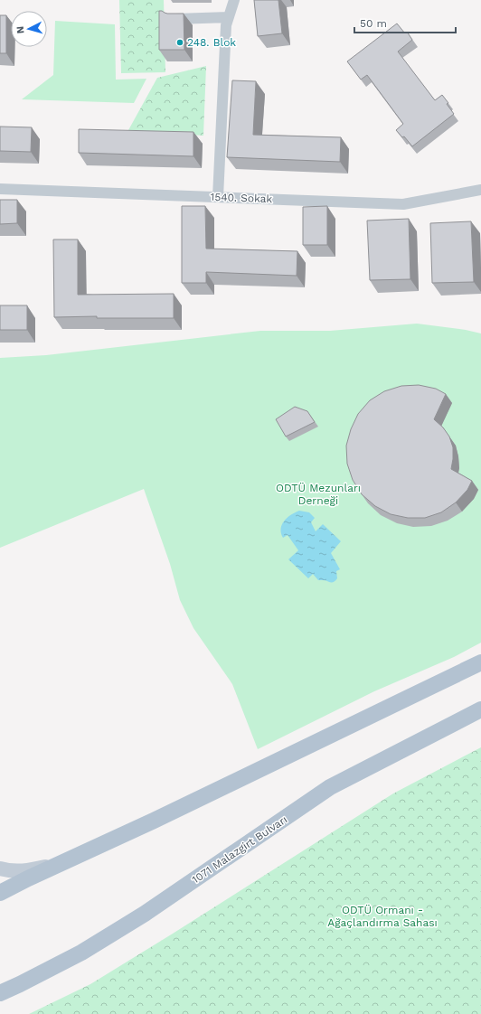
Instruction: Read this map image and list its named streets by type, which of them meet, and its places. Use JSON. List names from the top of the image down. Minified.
{"streets":{"main road":["1071 Malazgirt Bulvarı"],"street":["1540. Sokak"]},"parks":["ODTÜ Mezunları Derneği","ODTÜ Ormanı - Ağaçlandırma Sahası"],"places":["248. Blok"],"scale_bar":"50 m","north":"left"}
